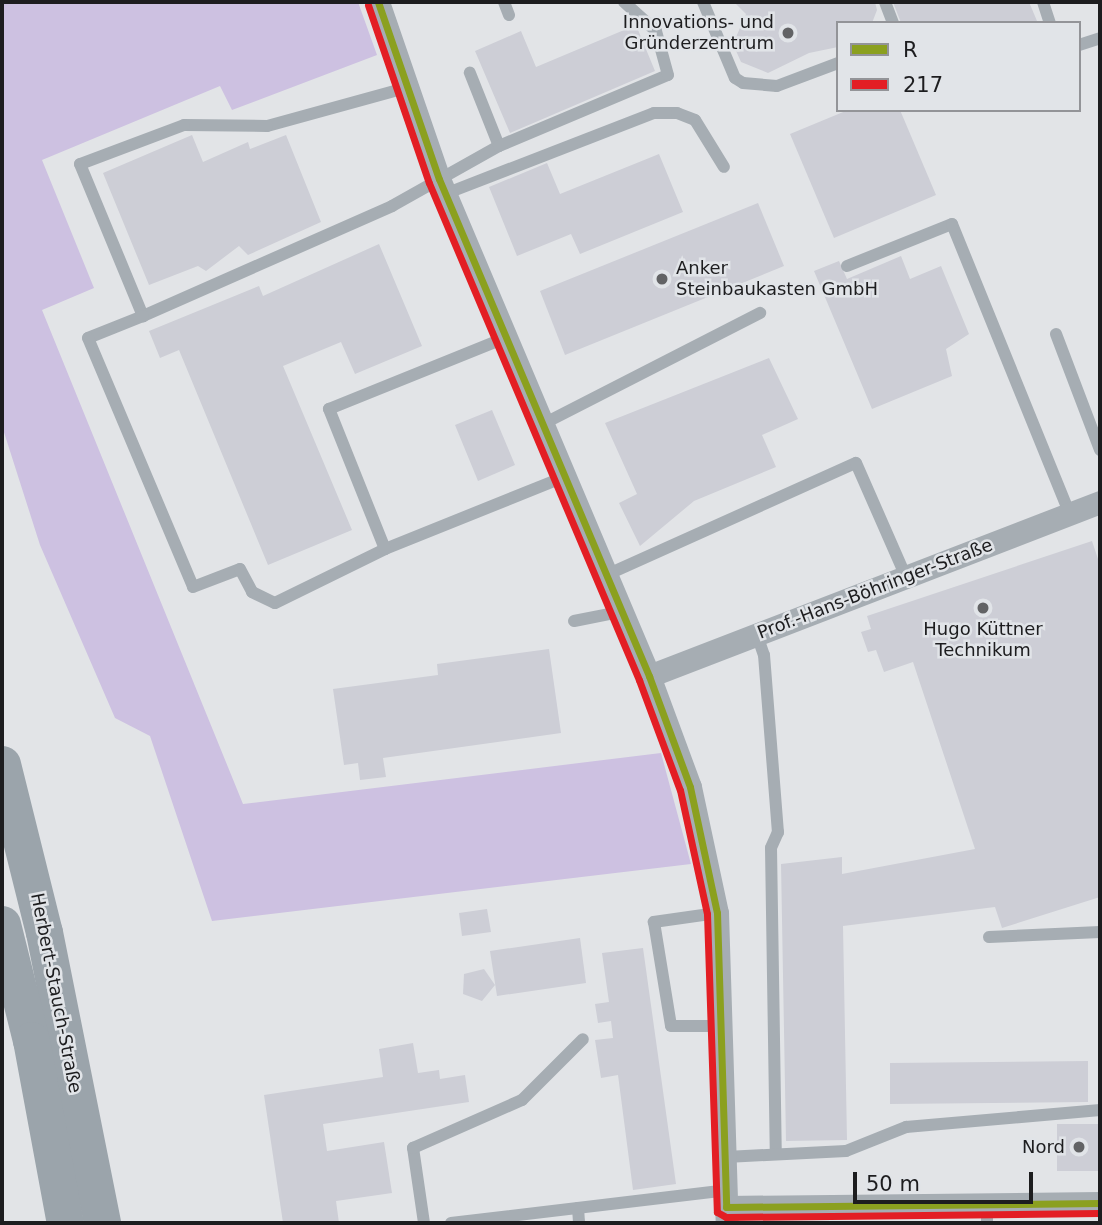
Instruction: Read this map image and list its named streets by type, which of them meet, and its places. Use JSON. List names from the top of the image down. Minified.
{"streets":{"main road":["Herbert-Stauch-Straße"],"street":["Prof.-Hans-Böhringer-Straße"]},"places":["Innovations- und Gründerzentrum","Anker Steinbaukasten GmbH","Hugo Küttner Technikum","Nord"],"lines":["transit line R","transit line 217"],"legend":["R","217"],"scale_bar":"50 m"}
